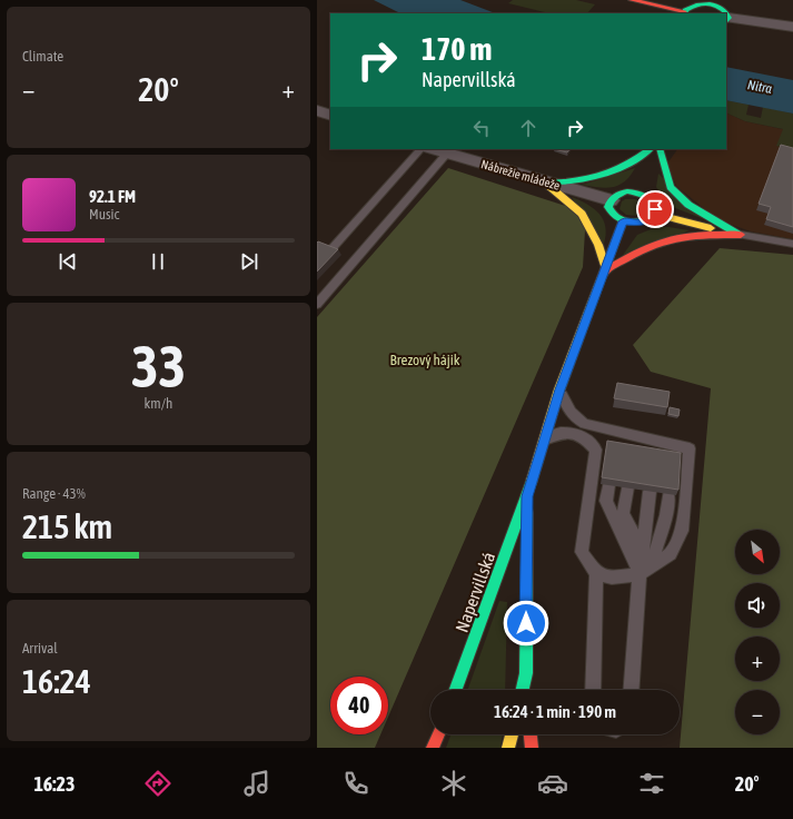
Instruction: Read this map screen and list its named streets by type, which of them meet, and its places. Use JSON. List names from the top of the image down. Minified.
{"streets":{"street":["Nábrežie mládeže","Napervillská"]},"crossings":[["Nábrežie mládeže","Napervillská"]],"water":["Nitra"],"parks":["Brezový hájik"],"north":"bottom right","page":{"tile":["Climate",["33","km/h"],["Range · 43%","215 km"],["Arrival","16:24"]],"turn":["170 m","Napervillská"],"heat":["−","20°","+"],"song":["92.1 FM","Music"],"map_buttons":["+","−"],"limit":"40","trip":"16:24 · 1 min · 190 m","tabs":["16:23","20°"]}}
